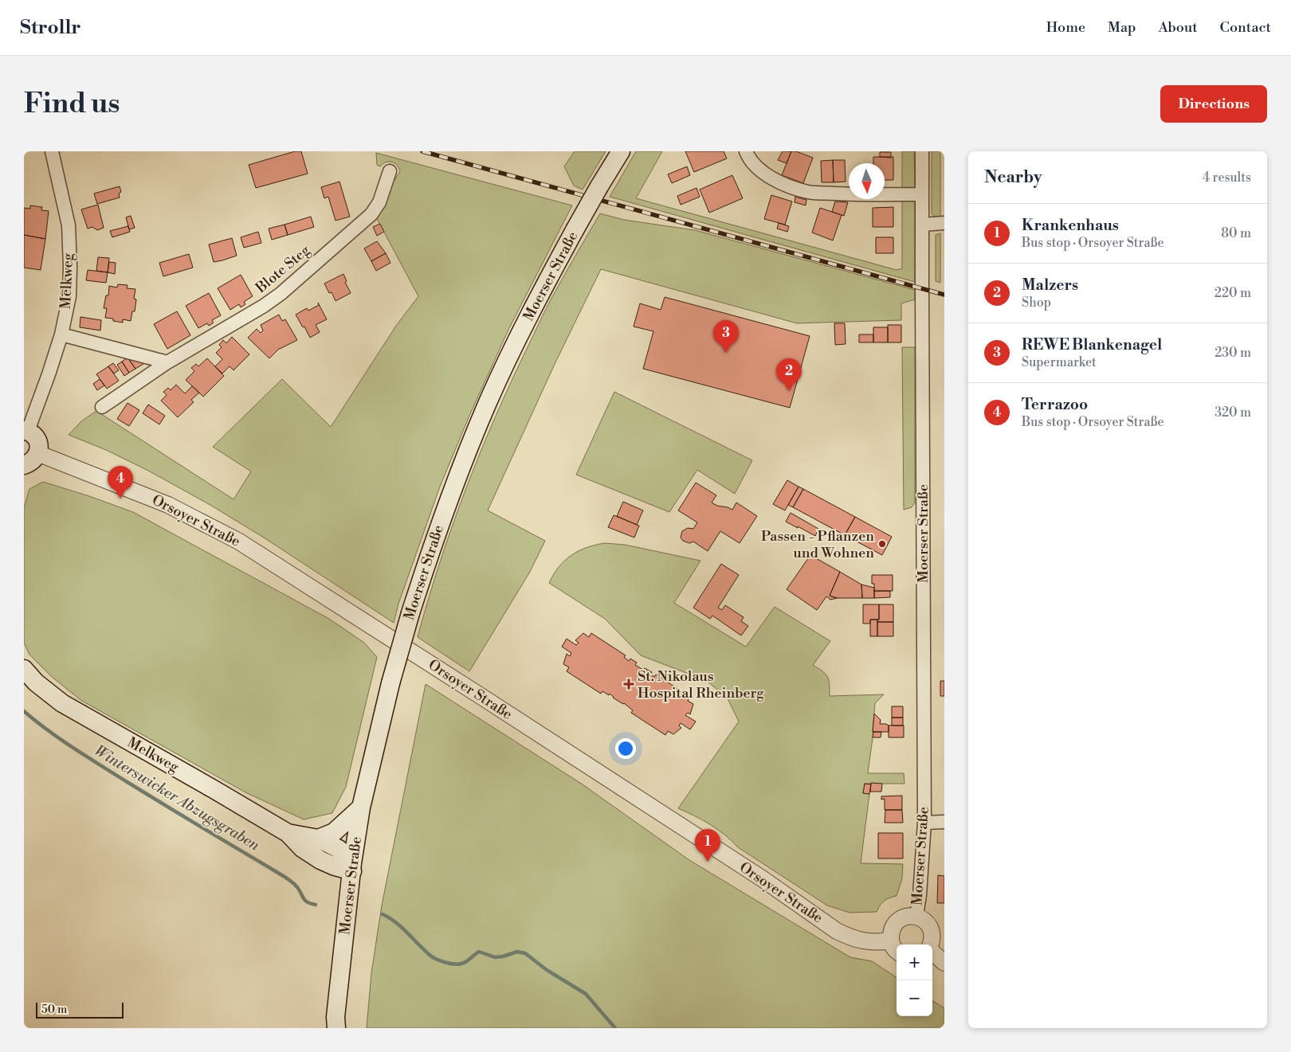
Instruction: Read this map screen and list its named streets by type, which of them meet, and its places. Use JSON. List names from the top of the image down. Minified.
{"streets":{"main road":["Moerser Straße","Melkweg"],"street":["Blote Steg","Orsoyer Straße"]},"crossings":[["Moerser Straße","Melkweg"],["Melkweg","Orsoyer Straße"]],"water":["Winterswicker Abzugsgraben"],"places":{"other":["Passen - Pflanzen und Wohnen"],"health":["St. Nikolaus Hospital Rheinberg"]},"scale_bar":"50 m","north":"bottom","page":{"header":"Strollr","nav":["Home","Map","About","Contact"],"buttons":"Directions","title":"Find us","heading":["Nearby","4 results"],"list":[{"mark":"1","name":"Krankenhaus","note":"Bus stop · Orsoyer Straße","value":"80 m"},{"mark":"2","name":"Malzers","note":"Shop","value":"220 m"},{"mark":"3","name":"REWE Blankenagel","note":"Supermarket","value":"230 m"},{"mark":"4","name":"Terrazoo","note":"Bus stop · Orsoyer Straße","value":"320 m"}],"pins":["3","2","4","1"],"map_buttons":["+","−"],"scale":"50 m"}}
